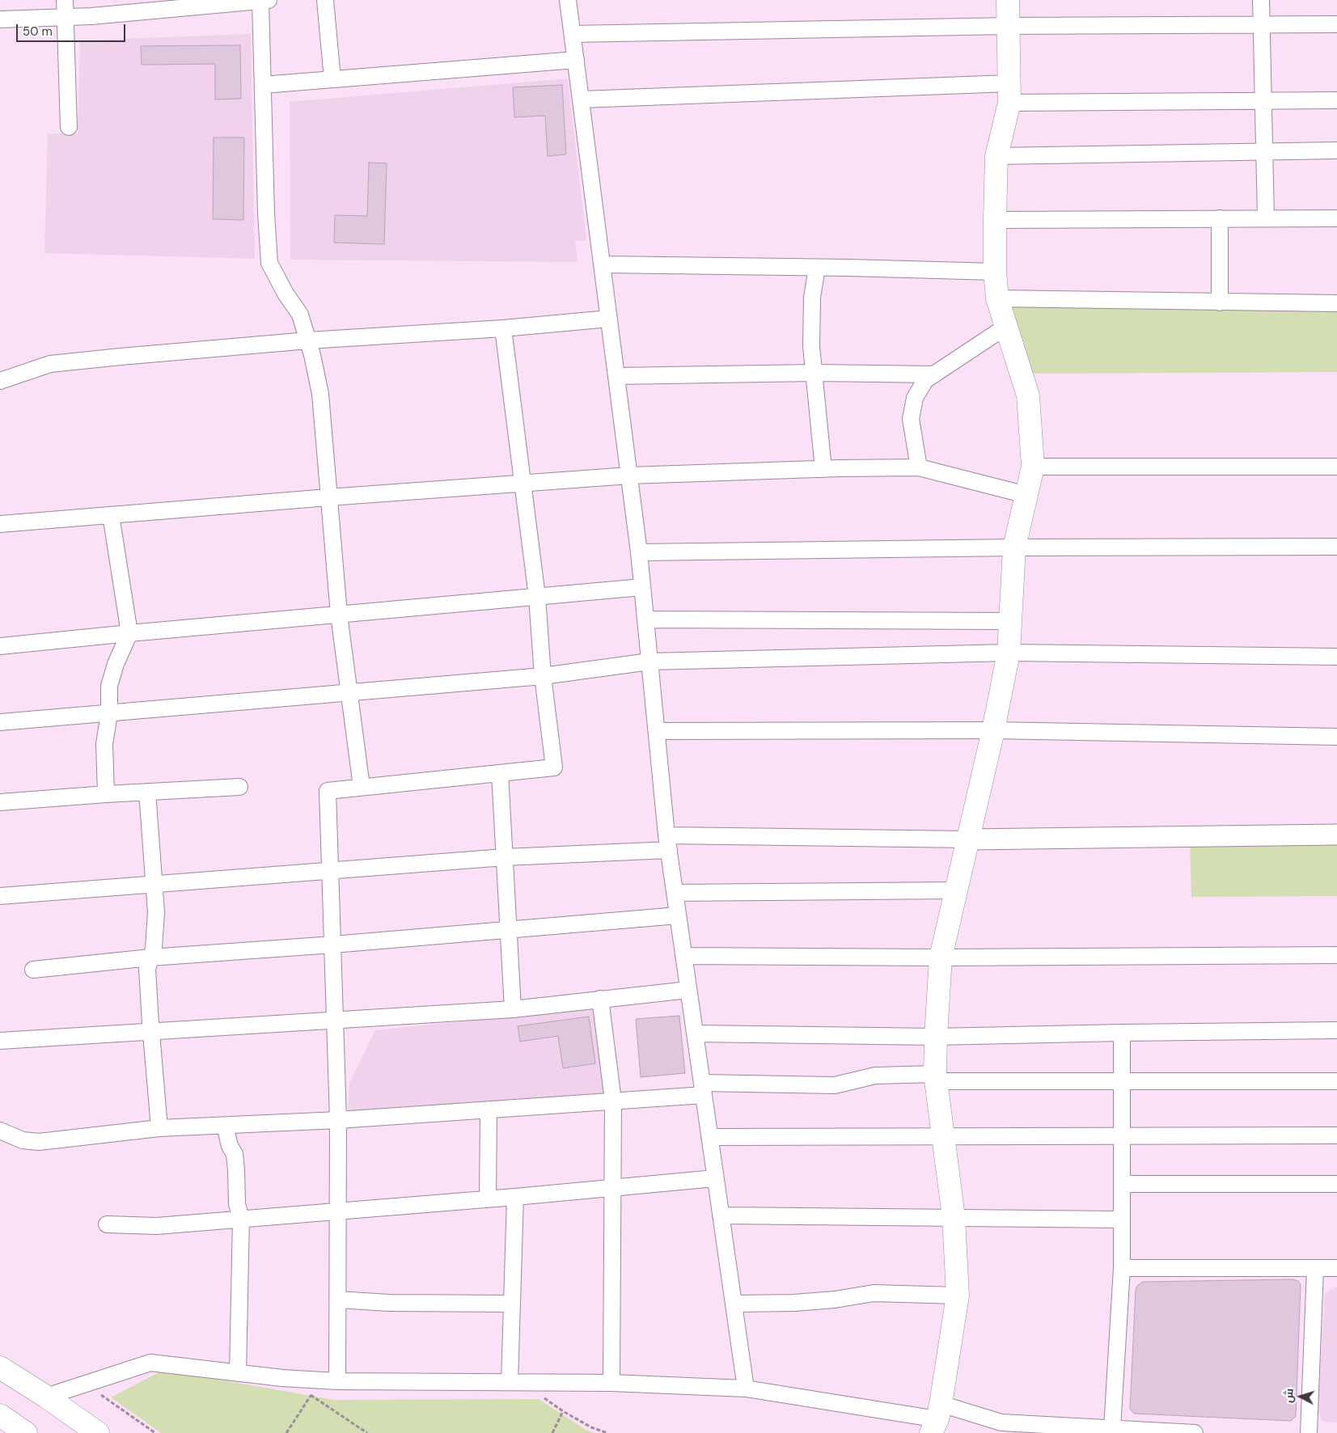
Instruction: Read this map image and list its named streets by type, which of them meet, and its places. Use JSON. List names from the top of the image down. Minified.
{"scale_bar":"50 m","north":"left"}
